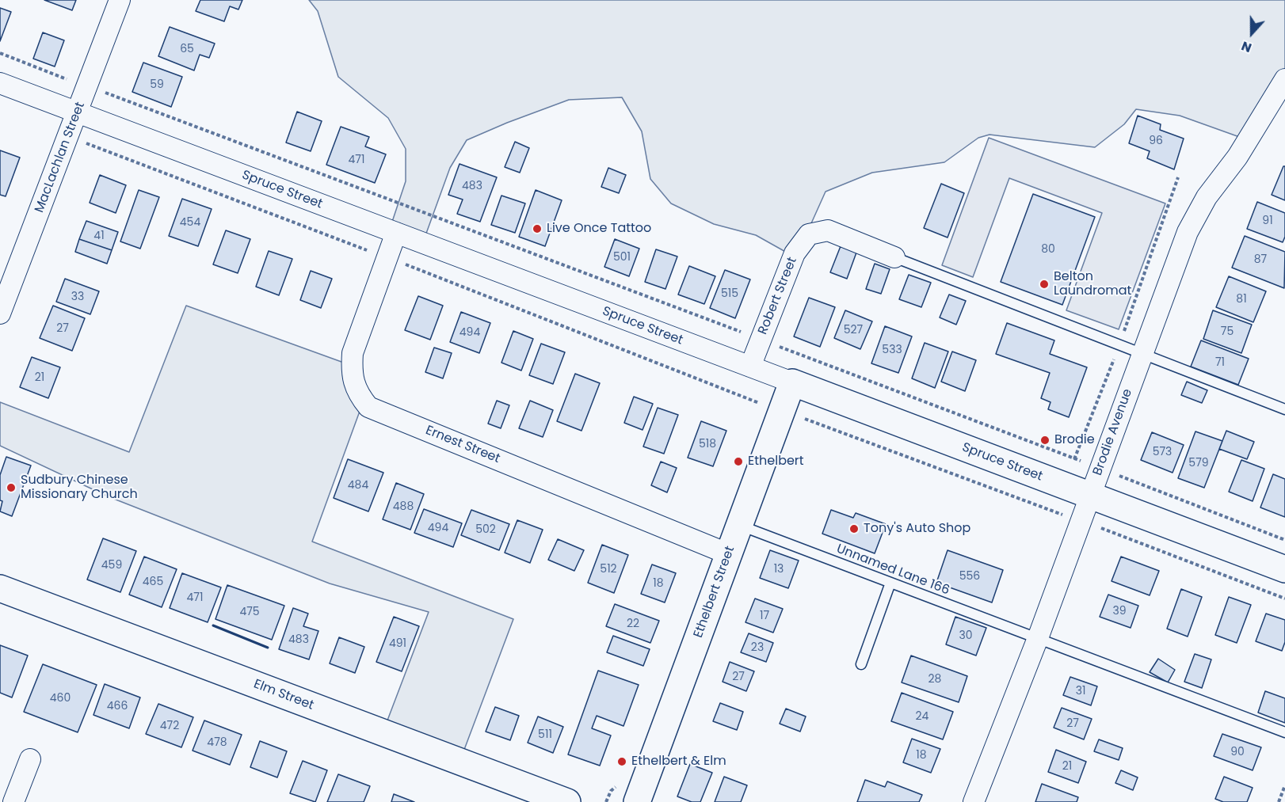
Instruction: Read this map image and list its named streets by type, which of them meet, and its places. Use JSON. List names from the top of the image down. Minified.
{"streets":{"street":["MacLachlan Street","Spruce Street","Robert Street","Brodie Avenue","Ernest Street","Ethelbert Street","Elm Street"],"lane":["Unnamed Lane 166"]},"crossings":[["MacLachlan Street","Spruce Street"],["Spruce Street","Robert Street"],["Spruce Street","Brodie Avenue"],["Spruce Street","Ernest Street"],["Spruce Street","Ethelbert Street"],["Brodie Avenue","Unnamed Lane 166"],["Ernest Street","Ethelbert Street"],["Unnamed Lane 166","Ethelbert Street"]],"places":["Live Once Tattoo","Belton Laundromat","Brodie","Ethelbert","Sudbury Chinese Missionary Church","Tony's Auto Shop","Ethelbert & Elm"],"house_numbers":["65","59","96","471","483","91","454","41","80","501","87","515","33","81","27","527","75","494","533","71","21","518","573","579","484","488","494","502","459","512","13","556","465","18","471","39","475","17","22","30","483","491","23","27","28","31","460","466","24","27","472","511","478","90","18","21"],"north":"bottom"}
